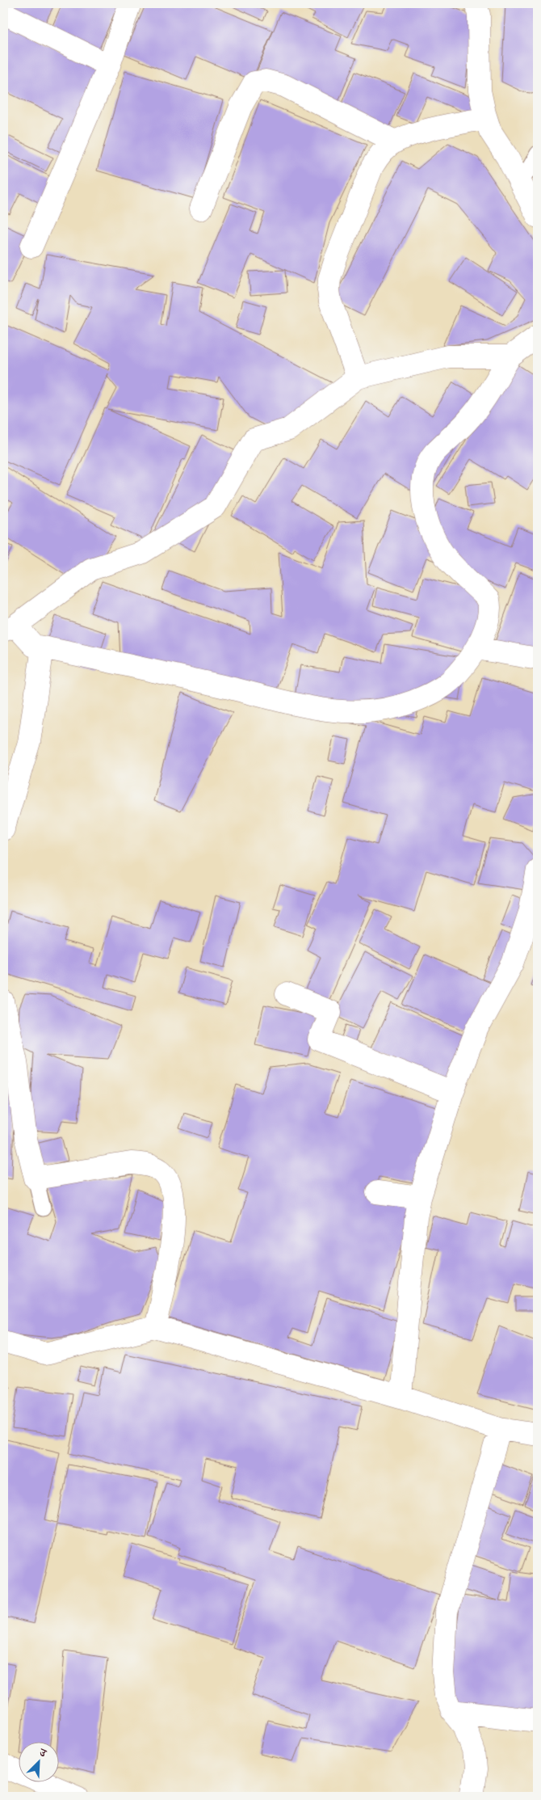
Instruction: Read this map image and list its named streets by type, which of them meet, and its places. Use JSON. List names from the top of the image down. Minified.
{"north":"top right"}
